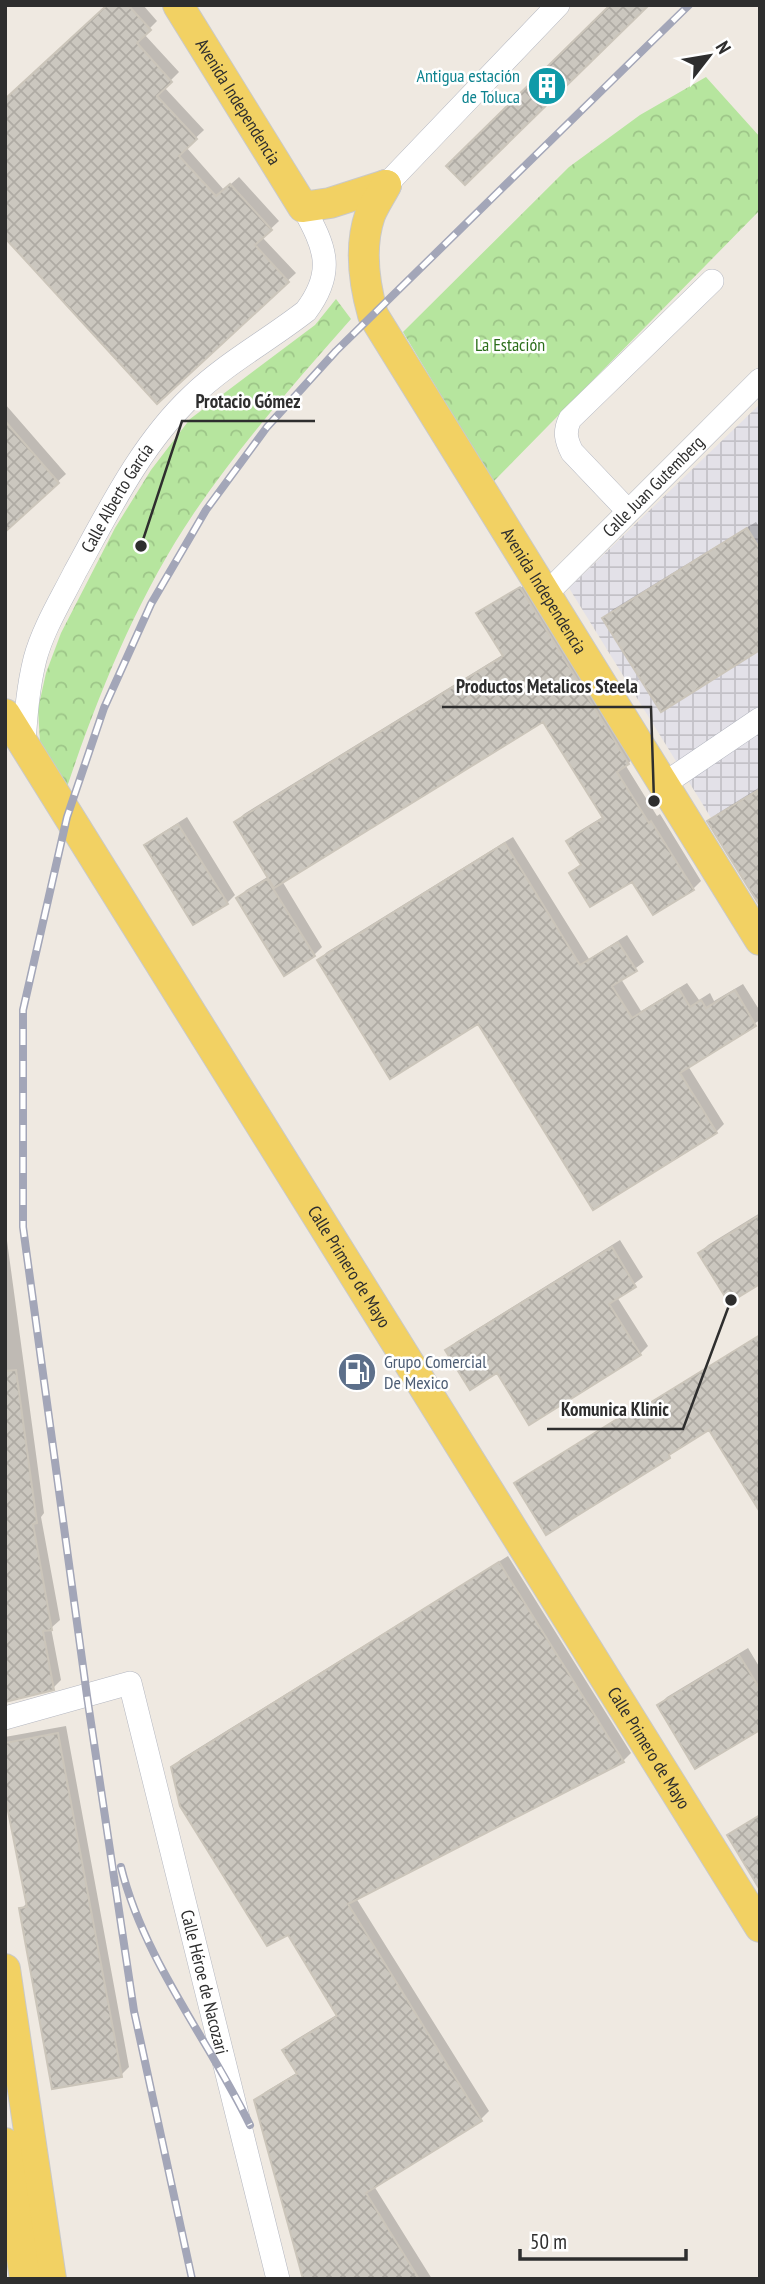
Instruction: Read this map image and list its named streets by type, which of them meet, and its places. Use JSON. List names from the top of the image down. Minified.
{"streets":{"main road":["Avenida Independencia","Calle Primero de Mayo"],"street":["Calle Juan Gutemberg","Calle Alberto García","Calle Héroe de Nacozari"]},"crossings":[["Avenida Independencia","Calle Juan Gutemberg"],["Avenida Independencia","Calle Alberto García"],["Calle Alberto García","Calle Primero de Mayo"]],"parks":["La Estación"],"places":{"building":["Antigua estación de Toluca"],"other":["Protacio Gómez","Productos Metalicos Steela","Komunica Klinic"],"fuel station":["Grupo Comercial De Mexico"]},"scale_bar":"50 m","north":"top right"}
